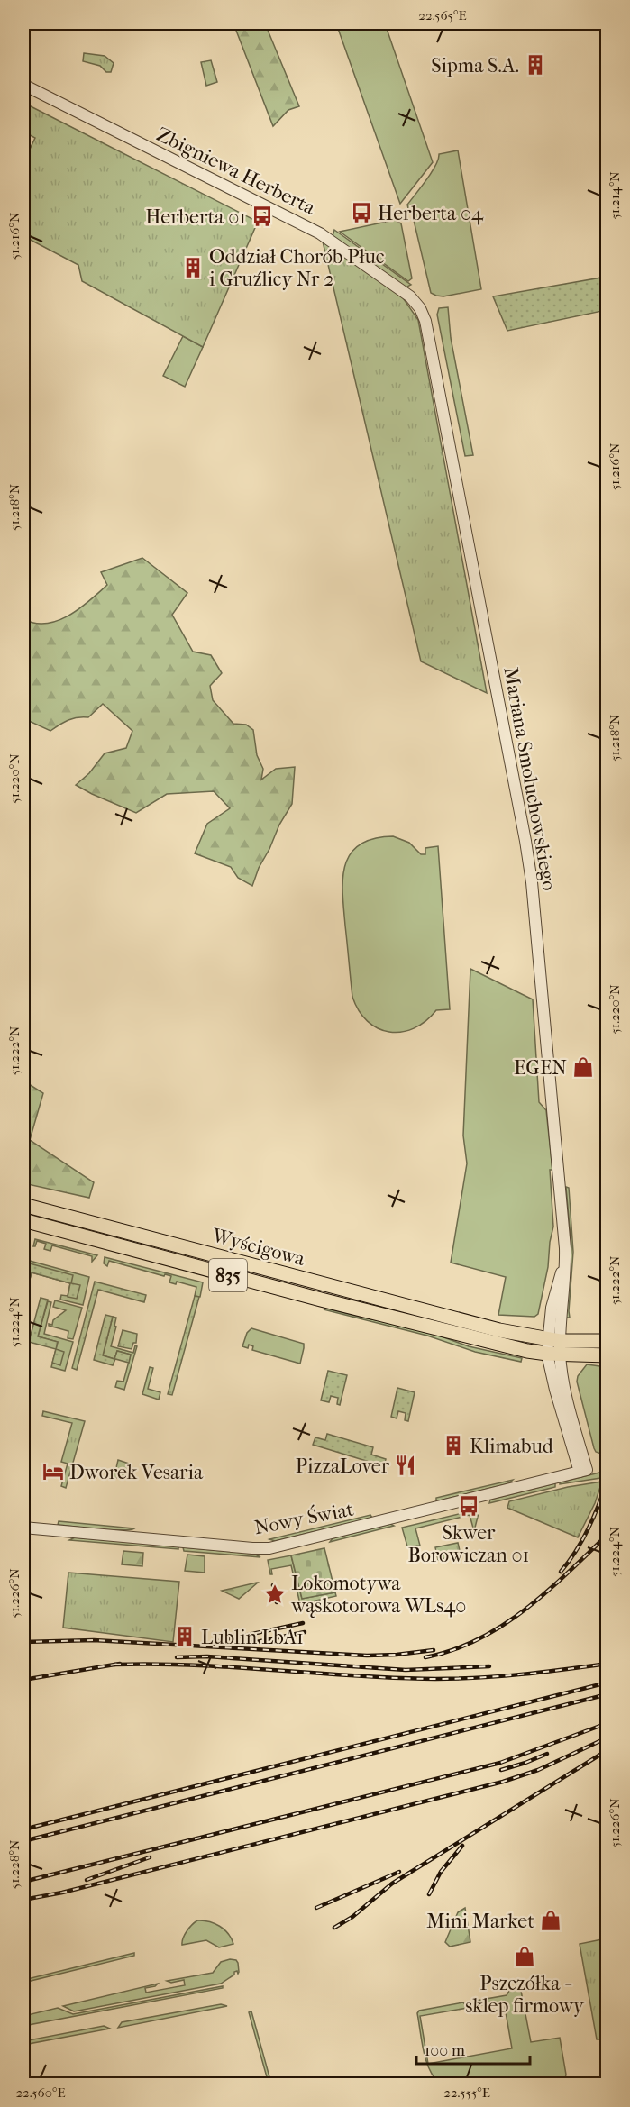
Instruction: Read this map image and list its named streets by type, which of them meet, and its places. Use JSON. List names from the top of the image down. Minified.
{"streets":{"main road":["Wyścigowa","835"],"street":["Zbigniewa Herberta","Mariana Smoluchowskiego","Nowy Świat"]},"crossings":[["Zbigniewa Herberta","Mariana Smoluchowskiego"],["Mariana Smoluchowskiego","Wyścigowa"],["Mariana Smoluchowskiego","835"],["Mariana Smoluchowskiego","Nowy Świat"],["Wyścigowa","835"]],"places":{"building":["Sipma S.A.","Oddział Chorób Płuc i Gruźlicy Nr 2","Klimabud","Lublin LbA1"],"bus stop":["Herberta 04","Herberta 01","Skwer Borowiczan 01"],"shop":["EGEN","Mini Market","Pszczółka - sklep firmowy"],"restaurant":["PizzaLover"],"hotel":["Dworek Vesaria"],"place":["Lokomotywa wąskotorowa WLs40"]},"scale_bar":"100 m","coordinates":["22.565°E","51.214°N","51.216°N","51.218°N","51.220°N","51.222°N","51.224°N","51.226°N","51.228°N","22.560°E","22.555°E"]}
